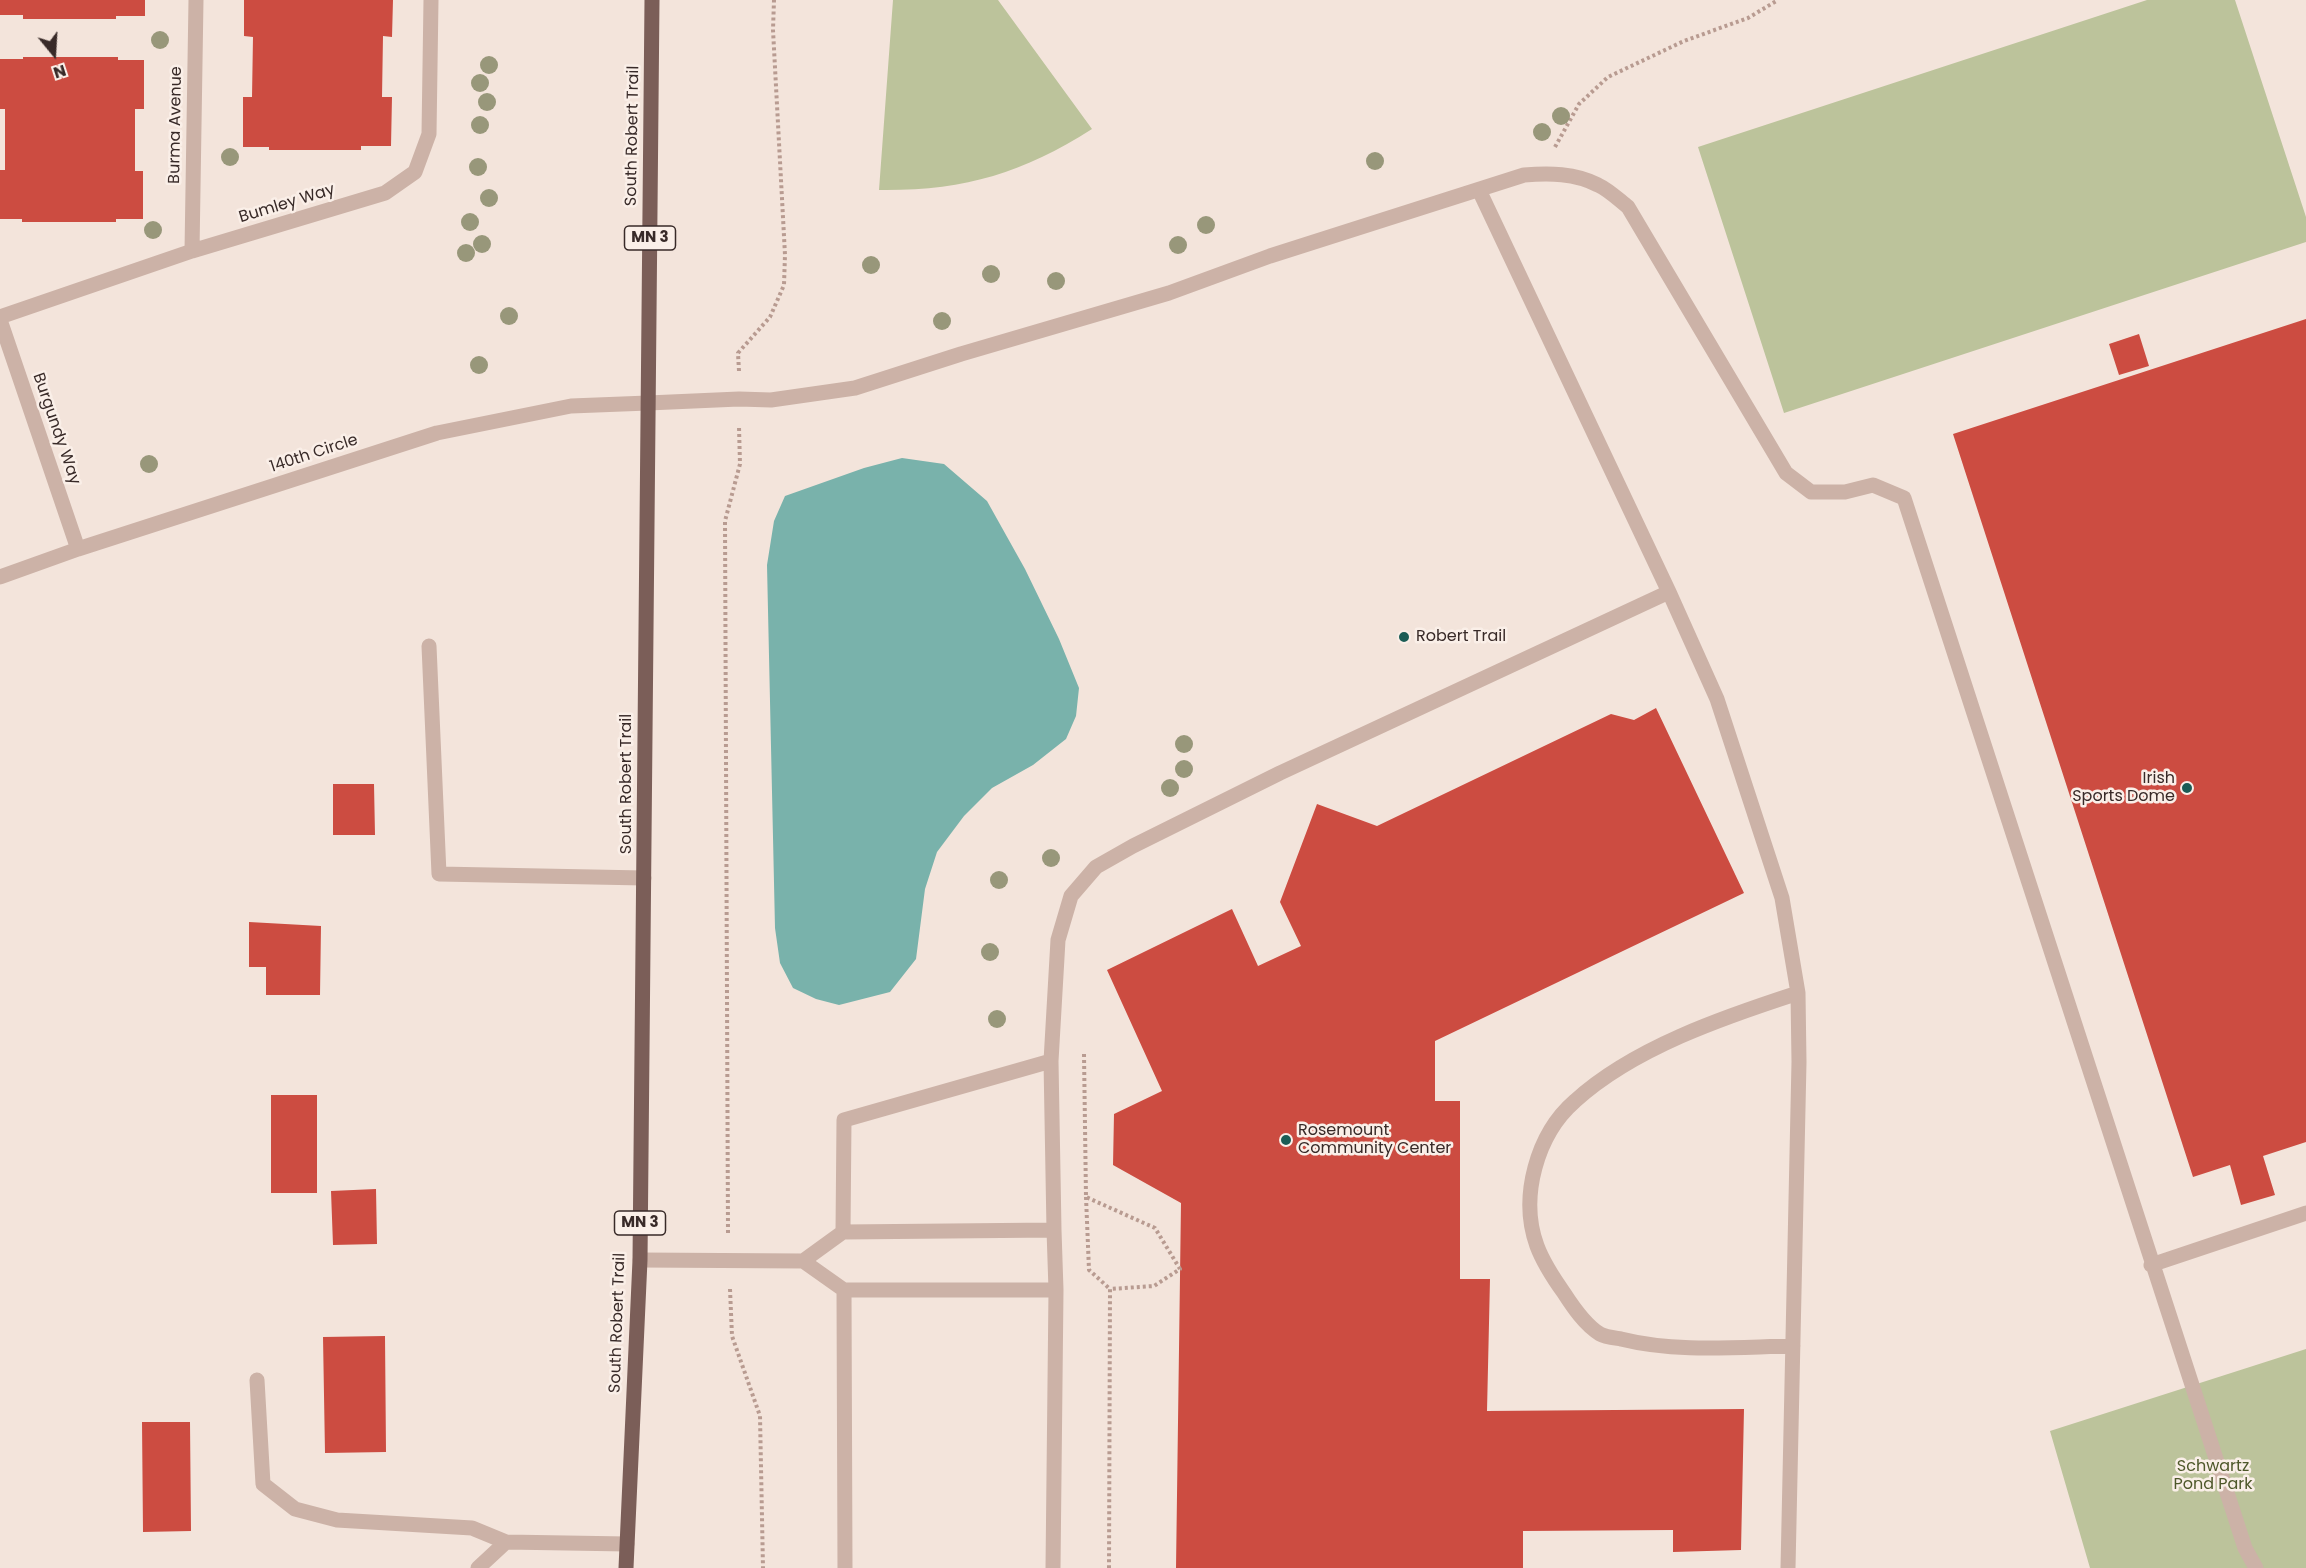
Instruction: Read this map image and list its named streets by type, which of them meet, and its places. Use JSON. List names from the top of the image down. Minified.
{"streets":{"main road":["South Robert Trail","MN 3"],"street":["Burma Avenue","Bumley Way","Burgundy Way","140th Circle"]},"crossings":[["Burma Avenue","Bumley Way"],["South Robert Trail","140th Circle"],["Bumley Way","Burgundy Way"],["Burgundy Way","140th Circle"]],"parks":["Schwartz Pond Park"],"places":["Robert Trail","Irish Sports Dome","Rosemount Community Center"],"north":"bottom"}
